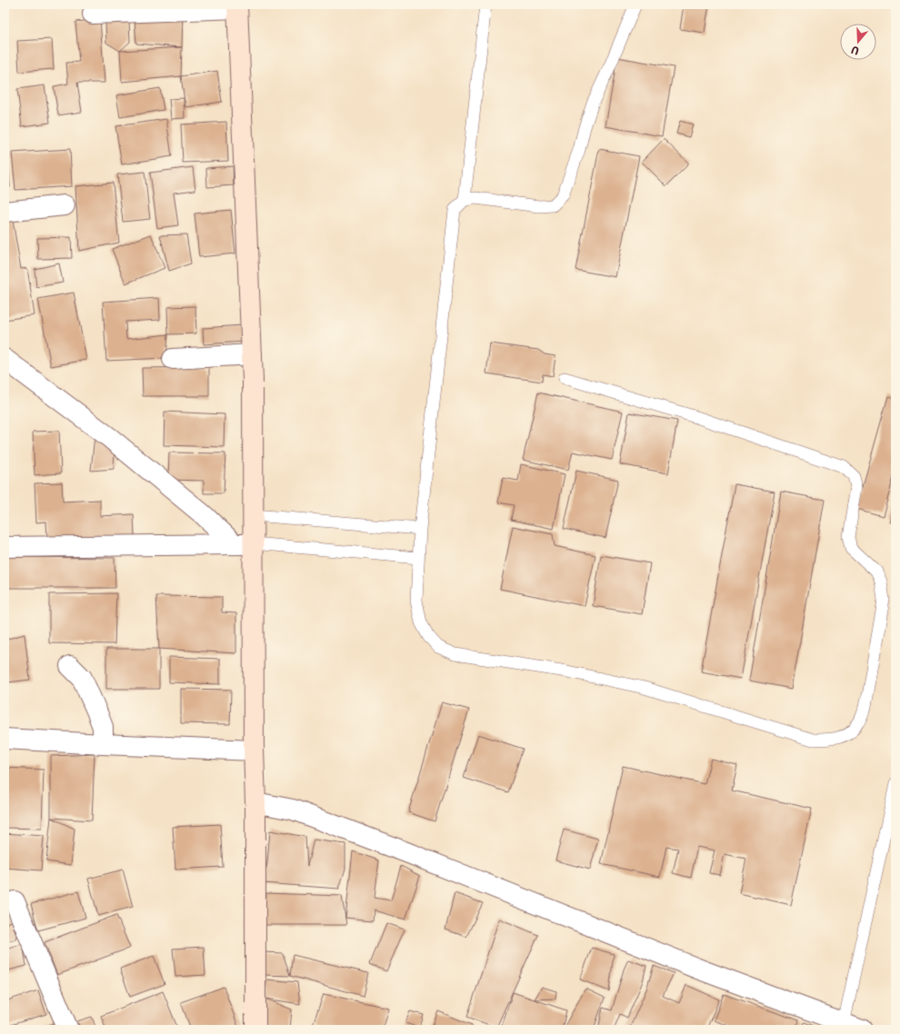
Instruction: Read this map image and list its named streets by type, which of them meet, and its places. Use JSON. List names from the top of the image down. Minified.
{"north":"bottom"}
